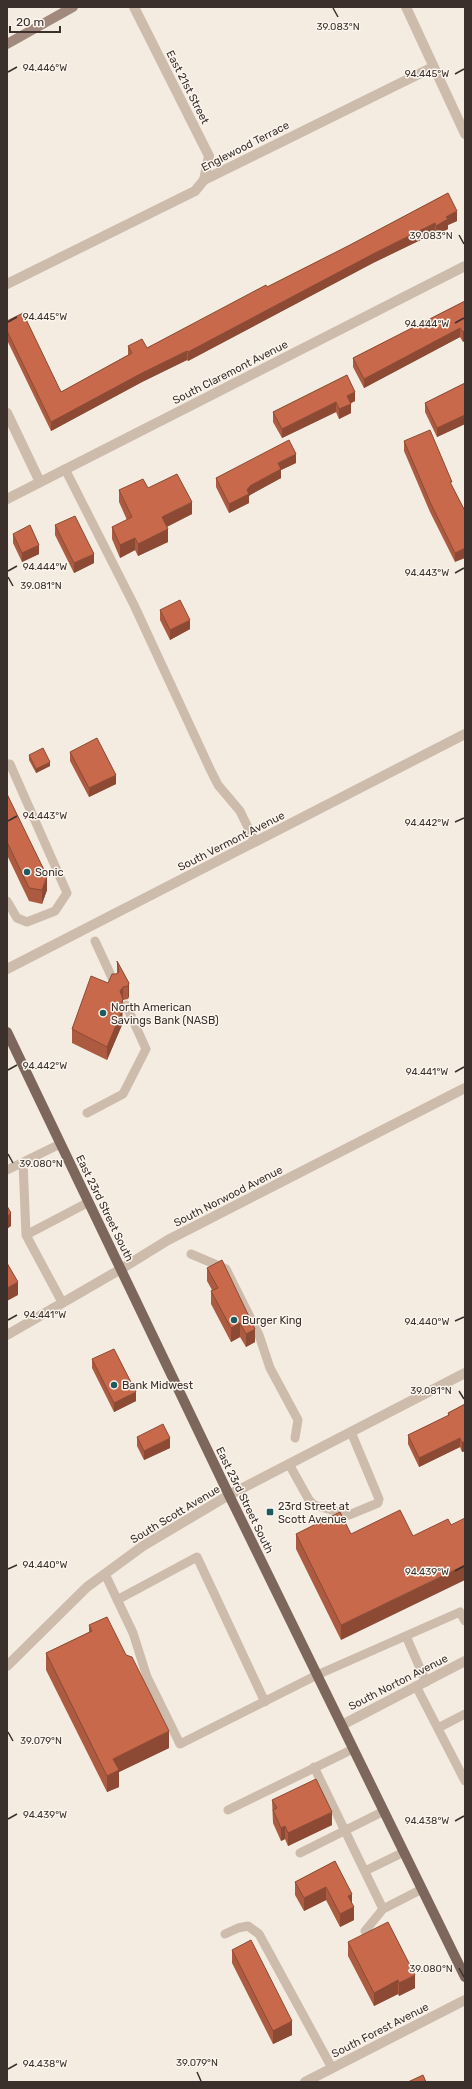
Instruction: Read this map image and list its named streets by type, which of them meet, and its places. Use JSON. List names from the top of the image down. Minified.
{"streets":{"main road":["East 23rd Street South"],"street":["East 21st Street","Englewood Terrace","South Claremont Avenue","South Vermont Avenue","South Norwood Avenue","South Scott Avenue","South Norton Avenue","South Forest Avenue"]},"crossings":[["East 21st Street","Englewood Terrace"],["South Norwood Avenue","East 23rd Street South"],["East 23rd Street South","South Scott Avenue"],["East 23rd Street South","South Norton Avenue"]],"places":{"other":["Sonic","North American Savings Bank (NASB)","Burger King","Bank Midwest"],"transit":["23rd Street at Scott Avenue"]},"scale_bar":"20 m","coordinates":["39.083°N","94.446°W","94.445°W","94.444°W","94.443°W","39.081°N","94.442°W","94.441°W","39.080°N","94.440°W","94.439°W","39.079°N","94.438°W"]}
